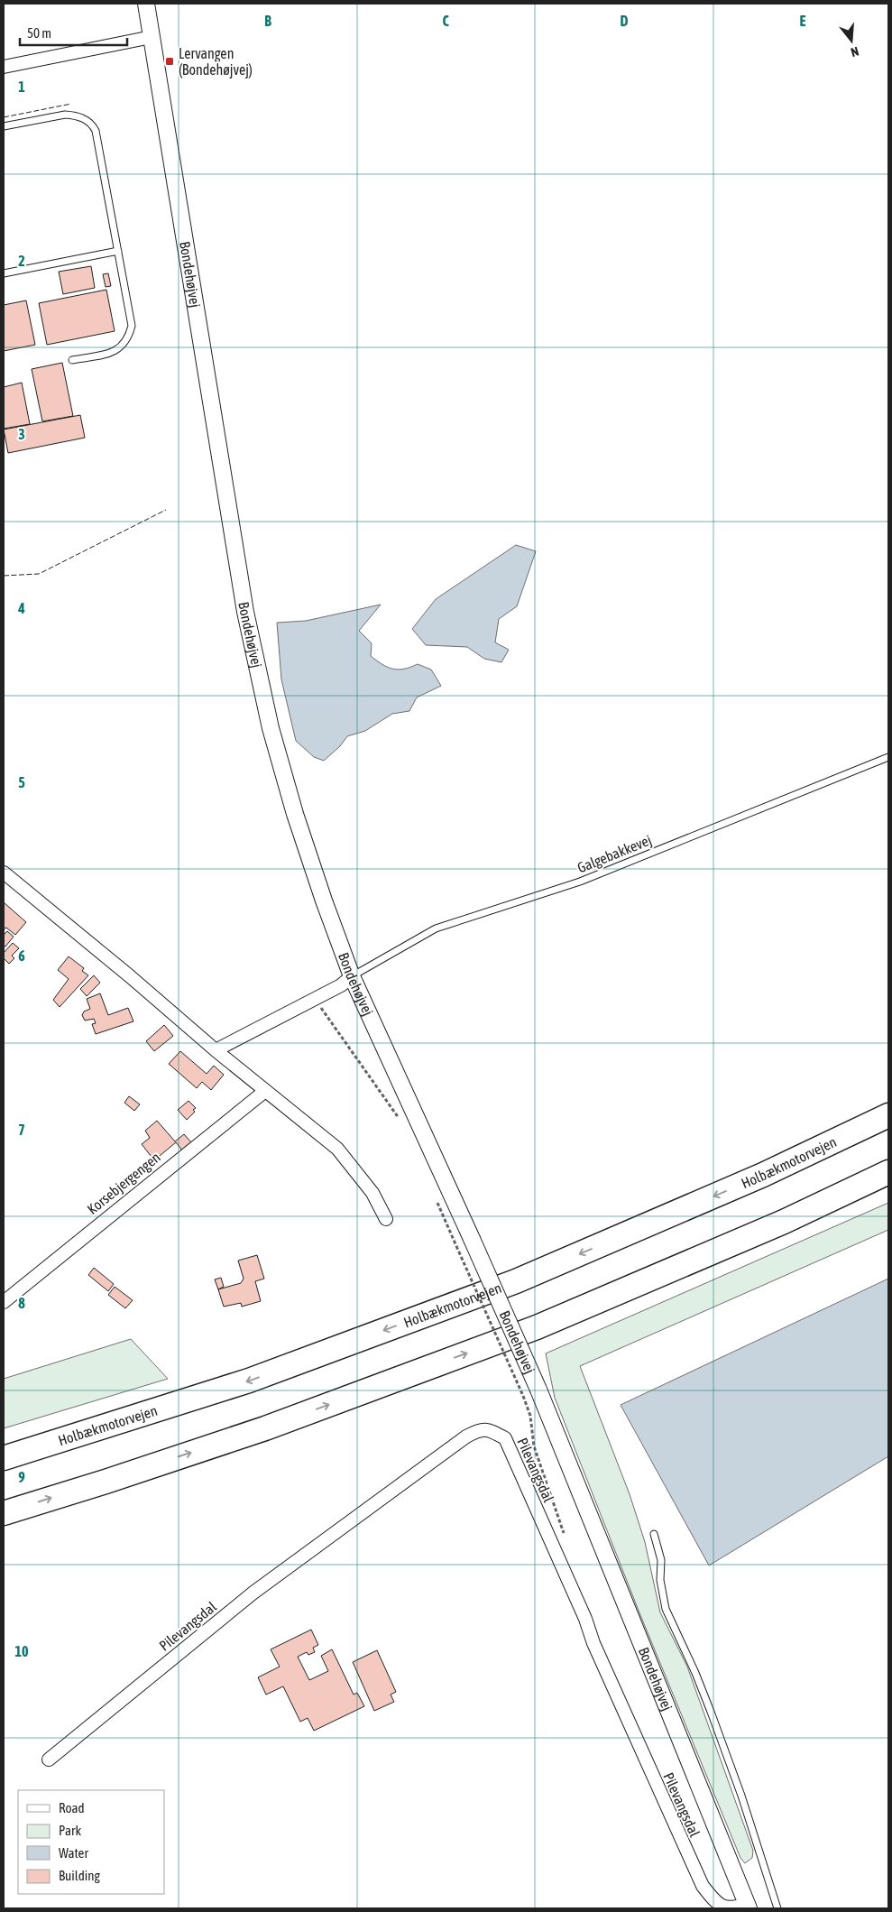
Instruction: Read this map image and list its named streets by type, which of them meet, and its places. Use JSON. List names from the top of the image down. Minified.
{"streets":{"highway":["Holbækmotorvejen"],"street":["Bondehøjvej","Korsebjergengen","Pilevangsdal"],"lane":["Galgebakkevej"]},"crossings":[["Bondehøjvej","Galgebakkevej"],["Bondehøjvej","Pilevangsdal"]],"places":{"transit":["Lervangen (Bondehøjvej)"]},"legend":["Road","Park","Water","Building"],"scale_bar":"50 m","north":"bottom","grid":{"columns":["B","C","D","E"],"rows":["1","2","3","4","5","6","7","8","9","10"]}}
